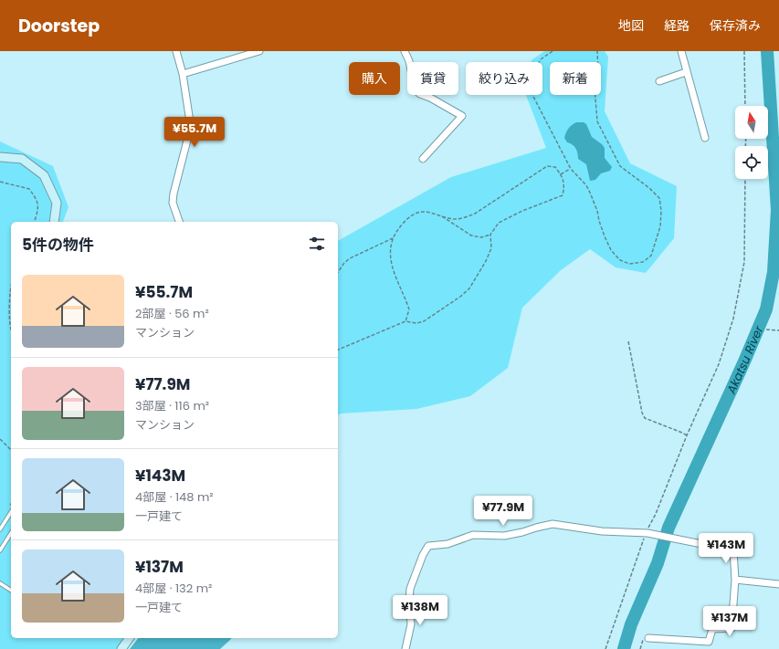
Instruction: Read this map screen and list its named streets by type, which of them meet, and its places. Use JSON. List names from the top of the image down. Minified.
{"water":["Akatsu River"],"north":"top","page":{"header":"Doorstep","nav":["地図","経路","保存済み"],"chip":["購入","賃貸","絞り込み","新着"],"price":["¥55.7M","¥77.9M","¥143M","¥138M","¥137M"],"heading":"5件の物件","list":[{"name":"¥55.7M","note":"2部屋 · 56 m² · マンション"},{"name":"¥77.9M","note":"3部屋 · 116 m² · マンション"},{"name":"¥143M","note":"4部屋 · 148 m² · 一戸建て"},{"name":"¥137M","note":"4部屋 · 132 m² · 一戸建て"}]}}
